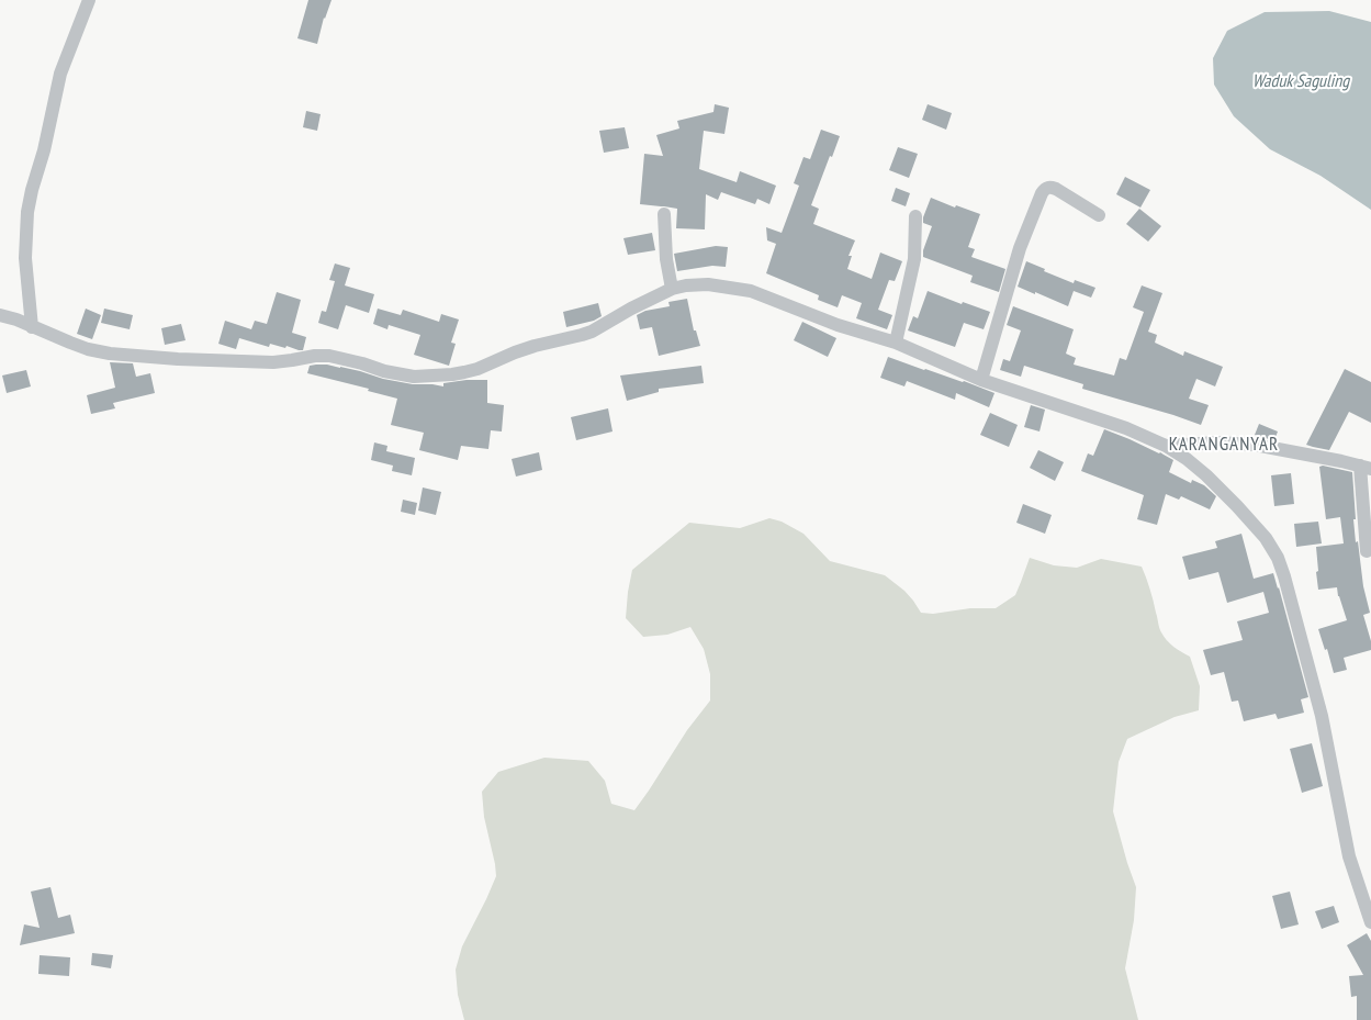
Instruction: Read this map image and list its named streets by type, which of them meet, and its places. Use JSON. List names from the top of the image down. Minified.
{"districts":["KARANGANYAR"],"water":["Waduk Saguling"]}
